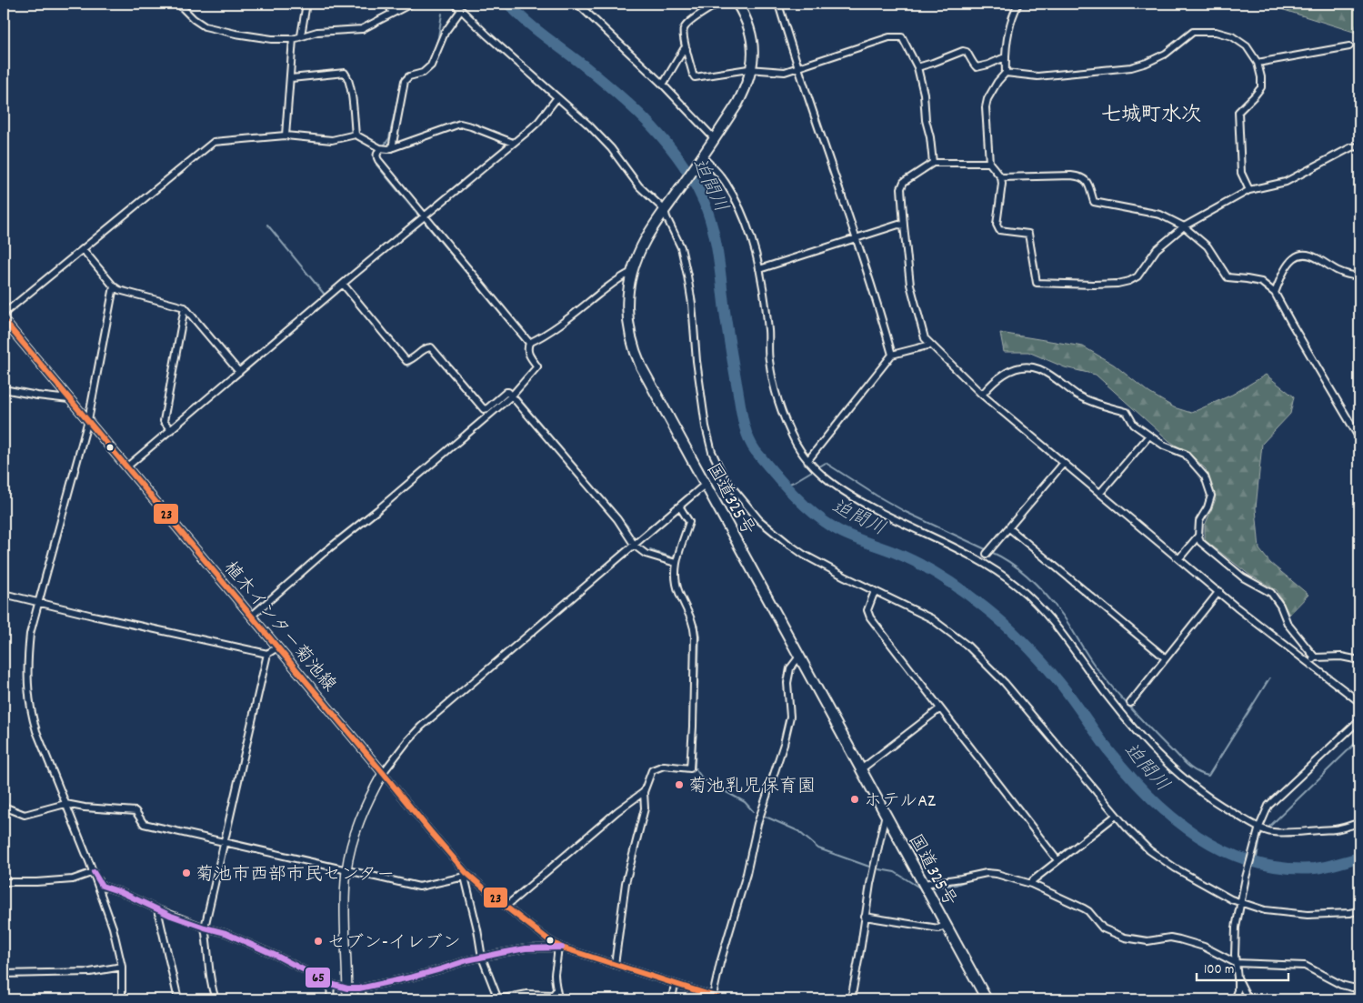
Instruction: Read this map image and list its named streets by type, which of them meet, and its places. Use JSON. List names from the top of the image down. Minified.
{"streets":{"highway":["国道325号"],"main road":["植木インター菊池線"]},"districts":["七城町水次"],"water":["迫間川"],"places":["菊池乳児保育園","ホテルAZ","菊池市西部市民センター","セブン-イレブン"],"lines":["transit line 23","transit line 65"],"scale_bar":"100 m"}
